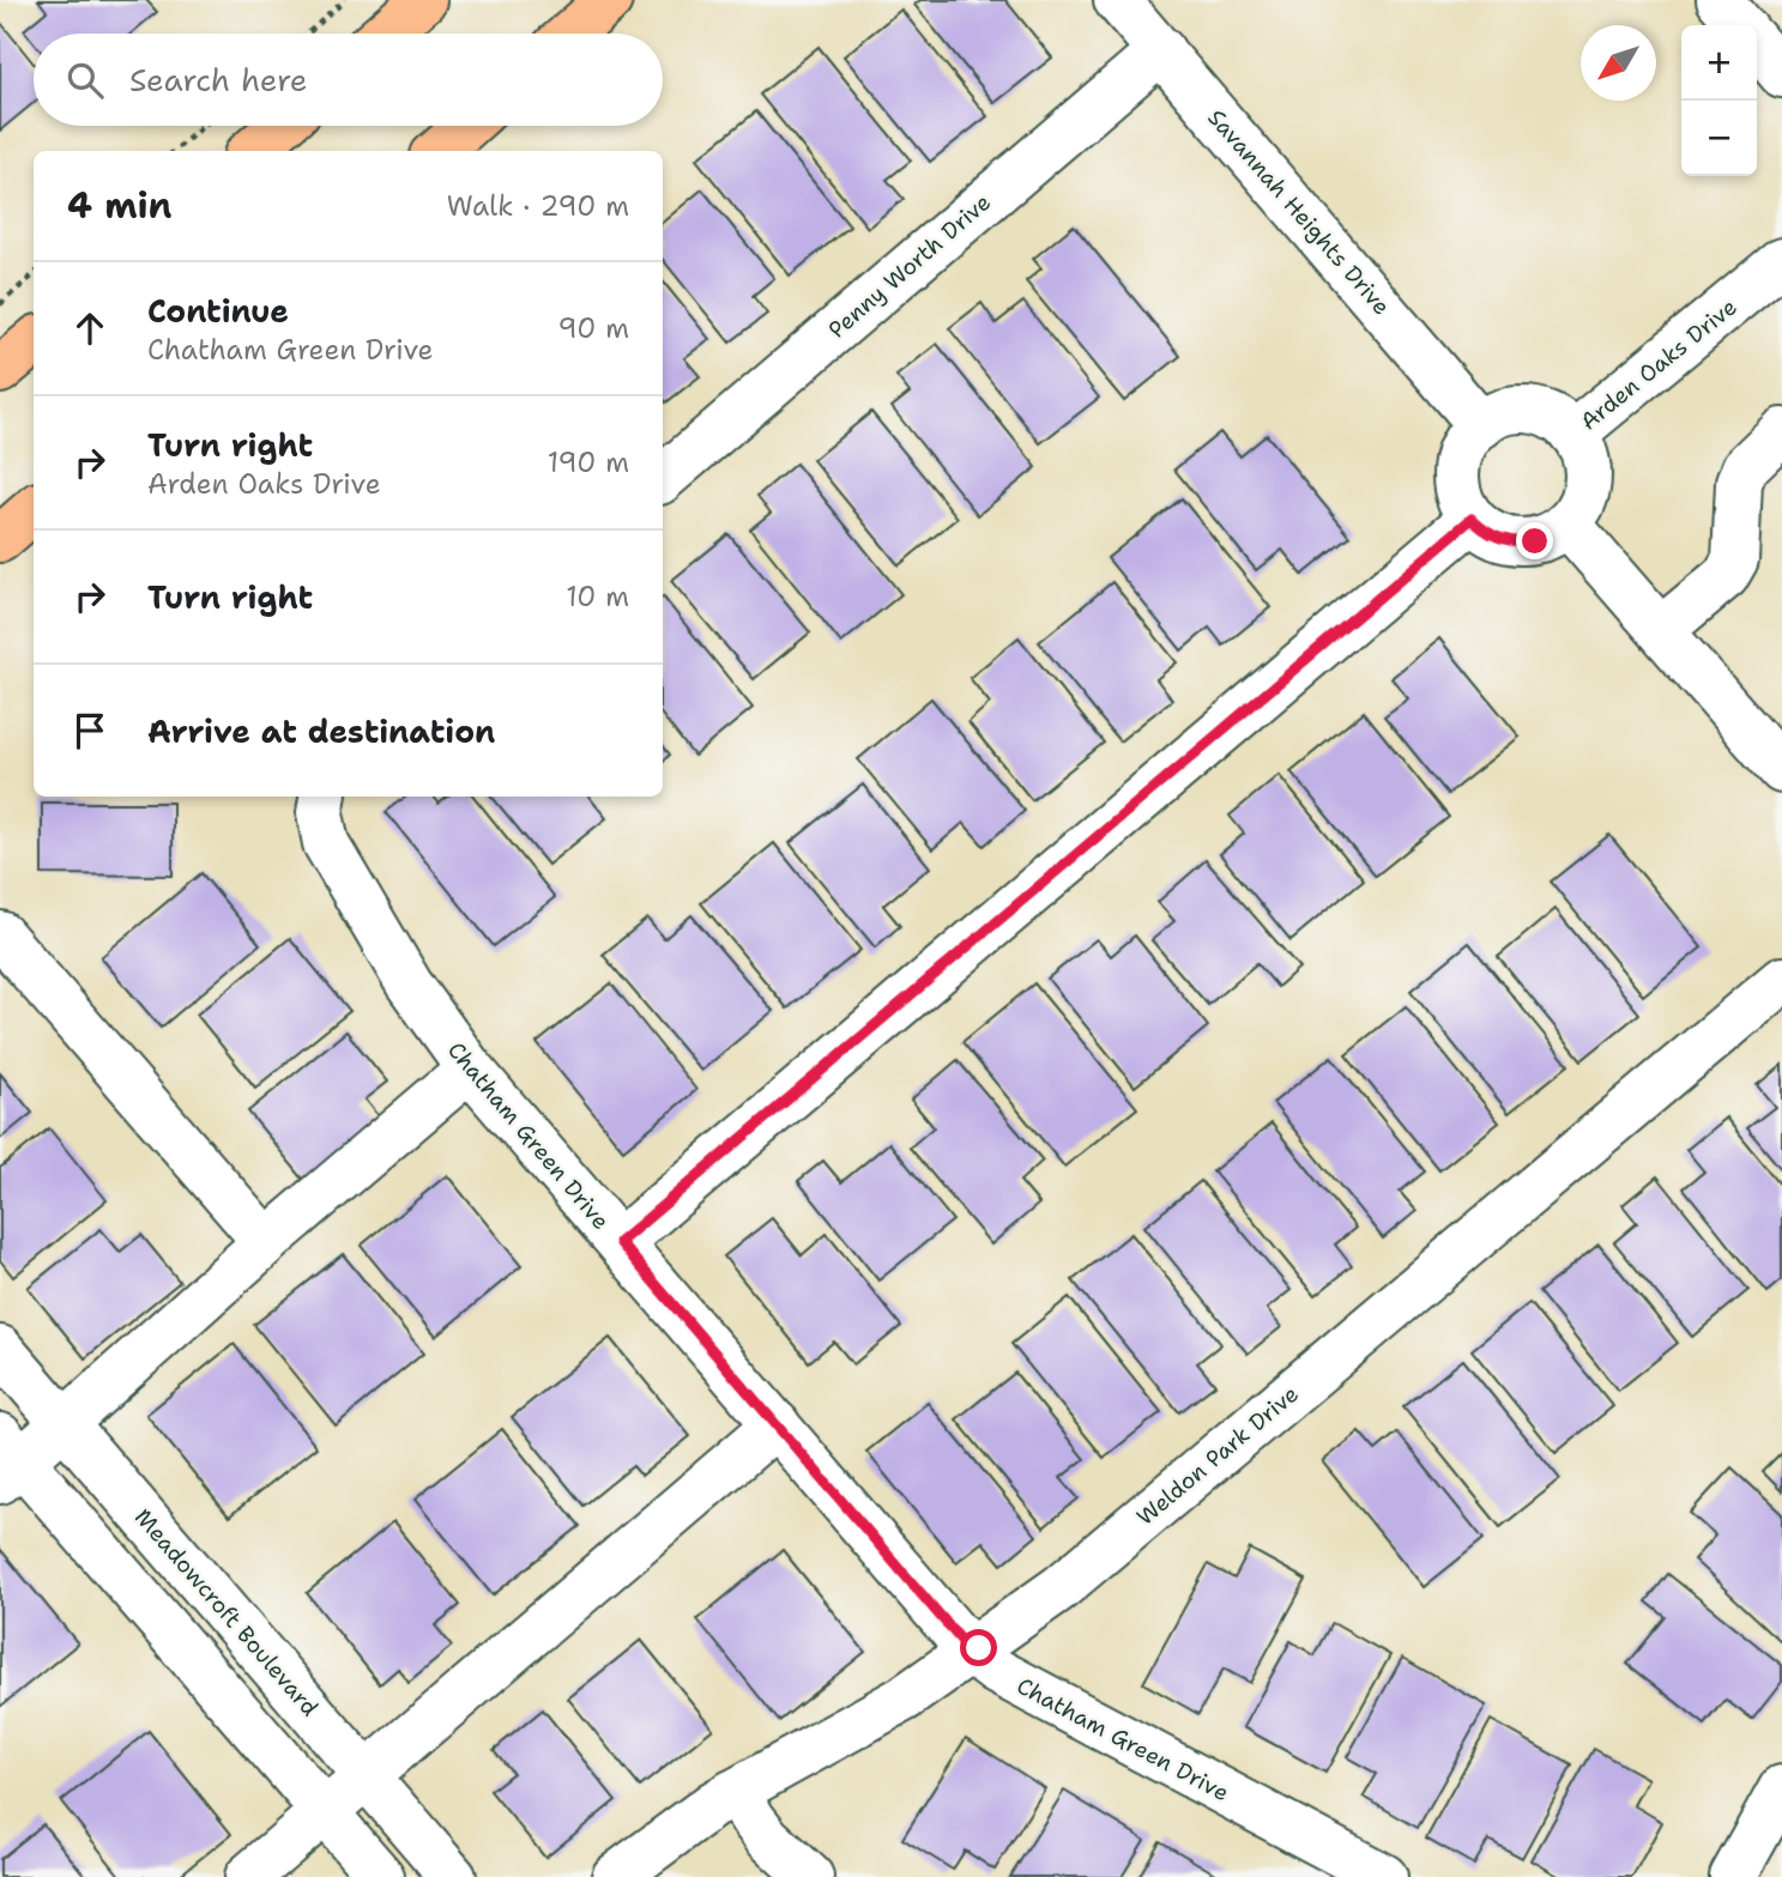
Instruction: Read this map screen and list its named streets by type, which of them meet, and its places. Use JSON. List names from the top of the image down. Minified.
{"streets":{"street":["Savannah Heights Drive","Penny Worth Drive","Arden Oaks Drive","Chatham Green Drive","Weldon Park Drive","Meadowcroft Boulevard"]},"crossings":[["Savannah Heights Drive","Penny Worth Drive"],["Savannah Heights Drive","Arden Oaks Drive"],["Chatham Green Drive","Weldon Park Drive"]],"north":"bottom left","page":{"map_buttons":["+","−"],"search":"Search here","heading":["4 min","Walk · 290 m"],"list":[["Continue","Chatham Green Drive","90 m"],["Turn right","Arden Oaks Drive","190 m"],["Turn right","10 m"],"Arrive at destination"]}}
